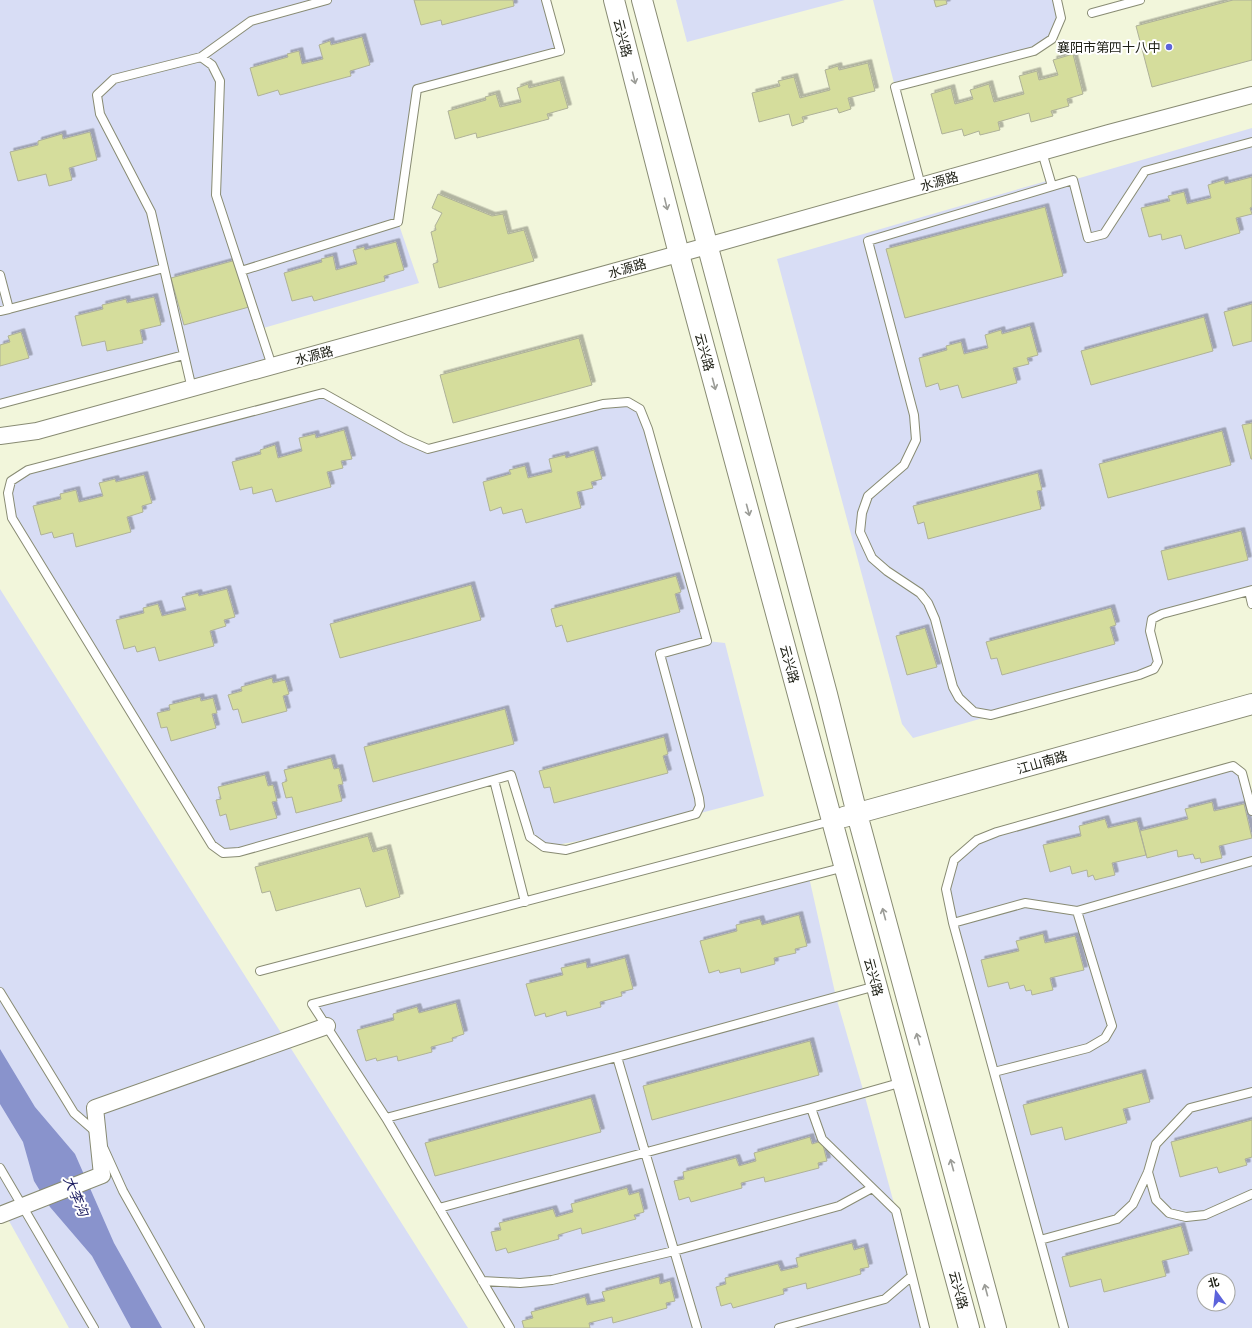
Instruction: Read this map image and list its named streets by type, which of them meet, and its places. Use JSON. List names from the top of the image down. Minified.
{"streets":{"street":["云兴路","水源路","江山南路"]},"crossings":[["云兴路","水源路"],["云兴路","江山南路"]],"water":["大李沟"],"places":["襄阳市第四十八中"],"north":"top"}
